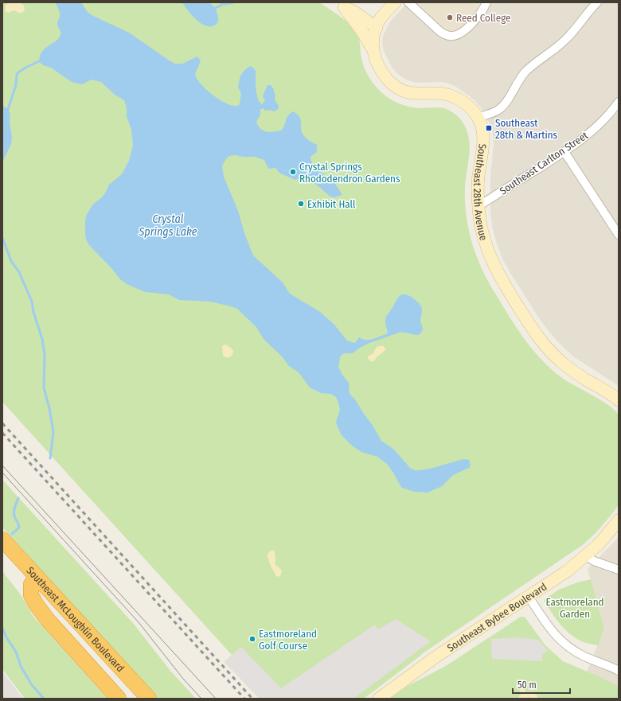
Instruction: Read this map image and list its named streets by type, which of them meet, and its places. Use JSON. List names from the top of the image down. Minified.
{"streets":{"highway":["Southeast McLoughlin Boulevard"],"main road":["Southeast 28th Avenue","Southeast Bybee Boulevard"],"street":["Southeast Carlton Street"]},"crossings":[["Southeast Carlton Street","Southeast 28th Avenue"]],"water":["Crystal Springs Lake"],"parks":["Eastmoreland Garden"],"places":{"other":["Reed College","Crystal Springs Rhododendron Gardens","Exhibit Hall","Eastmoreland Golf Course"],"transit":["Southeast 28th & Martins"]},"scale_bar":"50 m"}
